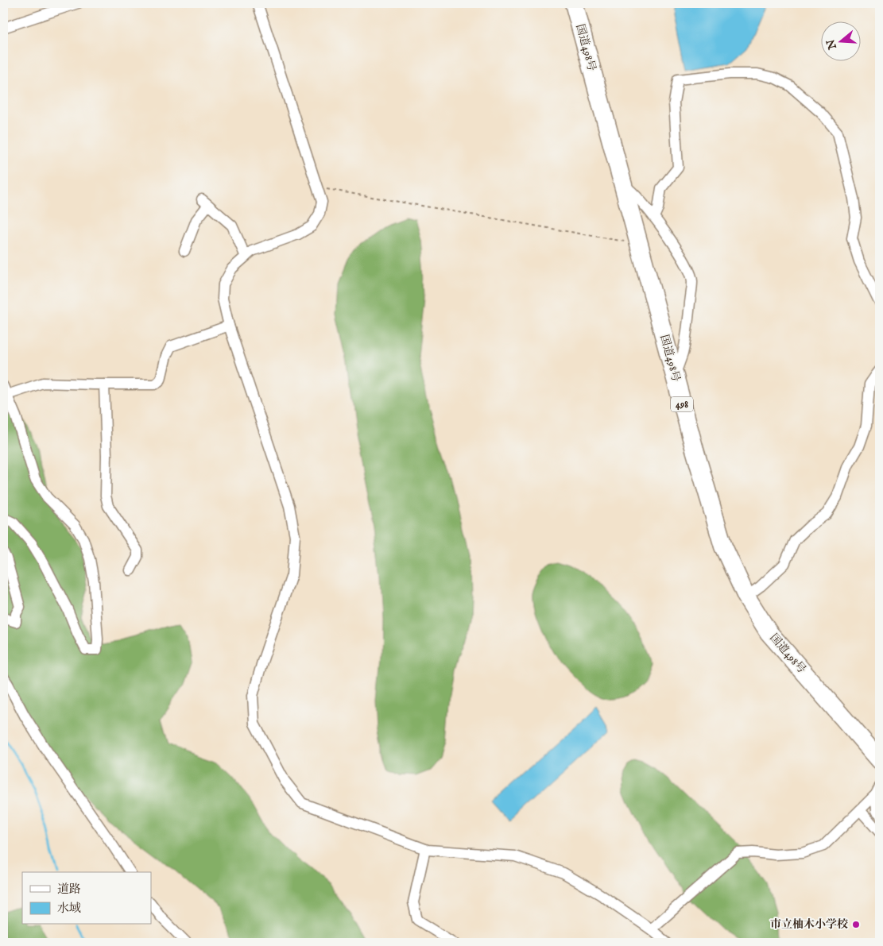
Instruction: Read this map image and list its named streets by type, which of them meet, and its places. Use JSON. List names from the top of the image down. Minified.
{"streets":{"highway":["国道498号","498"]},"places":["市立柚木小学校"],"legend":["道路","水域"],"north":"left"}
